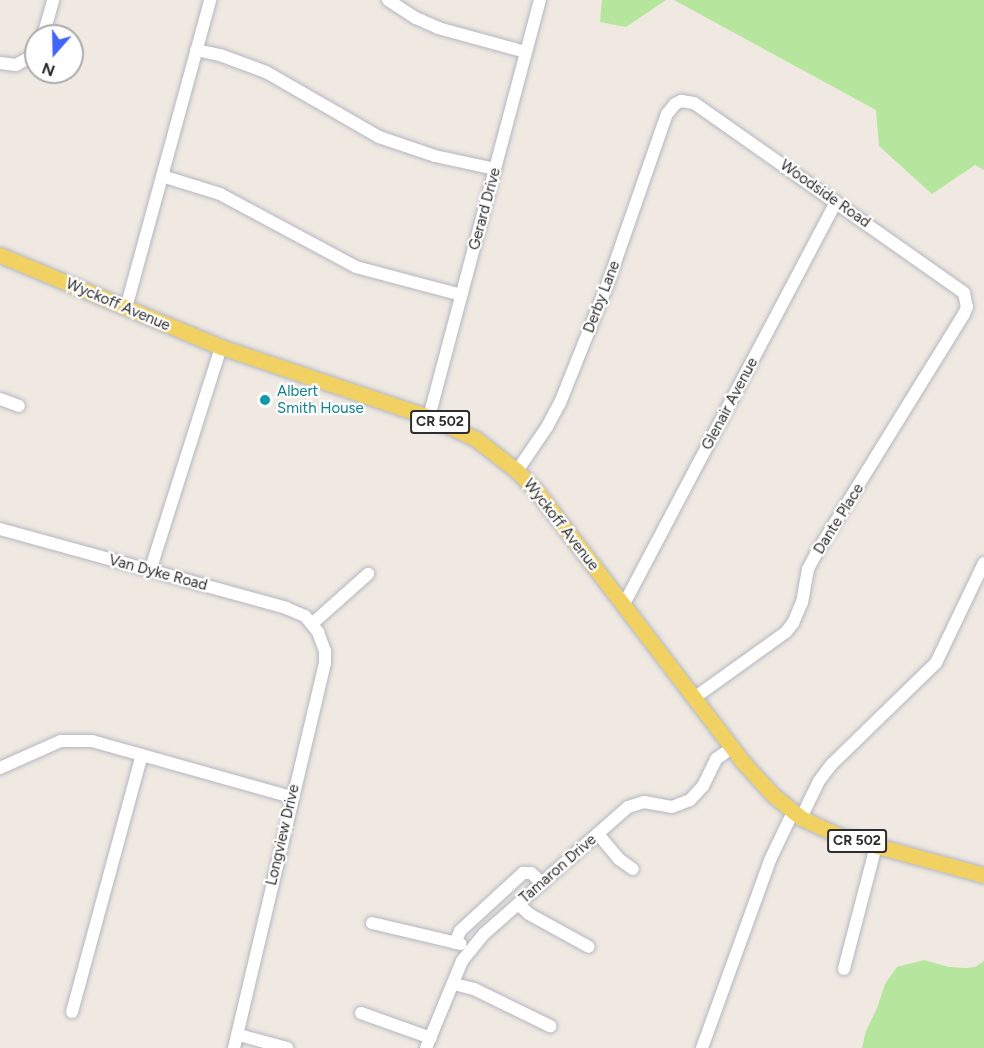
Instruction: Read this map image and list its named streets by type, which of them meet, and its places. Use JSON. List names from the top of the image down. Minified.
{"streets":{"main road":["Wyckoff Avenue","CR 502"],"street":["Woodside Road","Gerard Drive","Derby Lane","Glenair Avenue","Dante Place","Van Dyke Road","Longview Drive","Tamaron Drive"]},"crossings":[["Woodside Road","Derby Lane"],["Woodside Road","Glenair Avenue"],["Woodside Road","Dante Place"],["Gerard Drive","Wyckoff Avenue"],["Derby Lane","Wyckoff Avenue"],["Wyckoff Avenue","Glenair Avenue"],["Wyckoff Avenue","CR 502"],["Wyckoff Avenue","Dante Place"],["Wyckoff Avenue","Tamaron Drive"],["Van Dyke Road","Longview Drive"]],"places":["Albert Smith House"],"north":"bottom"}
